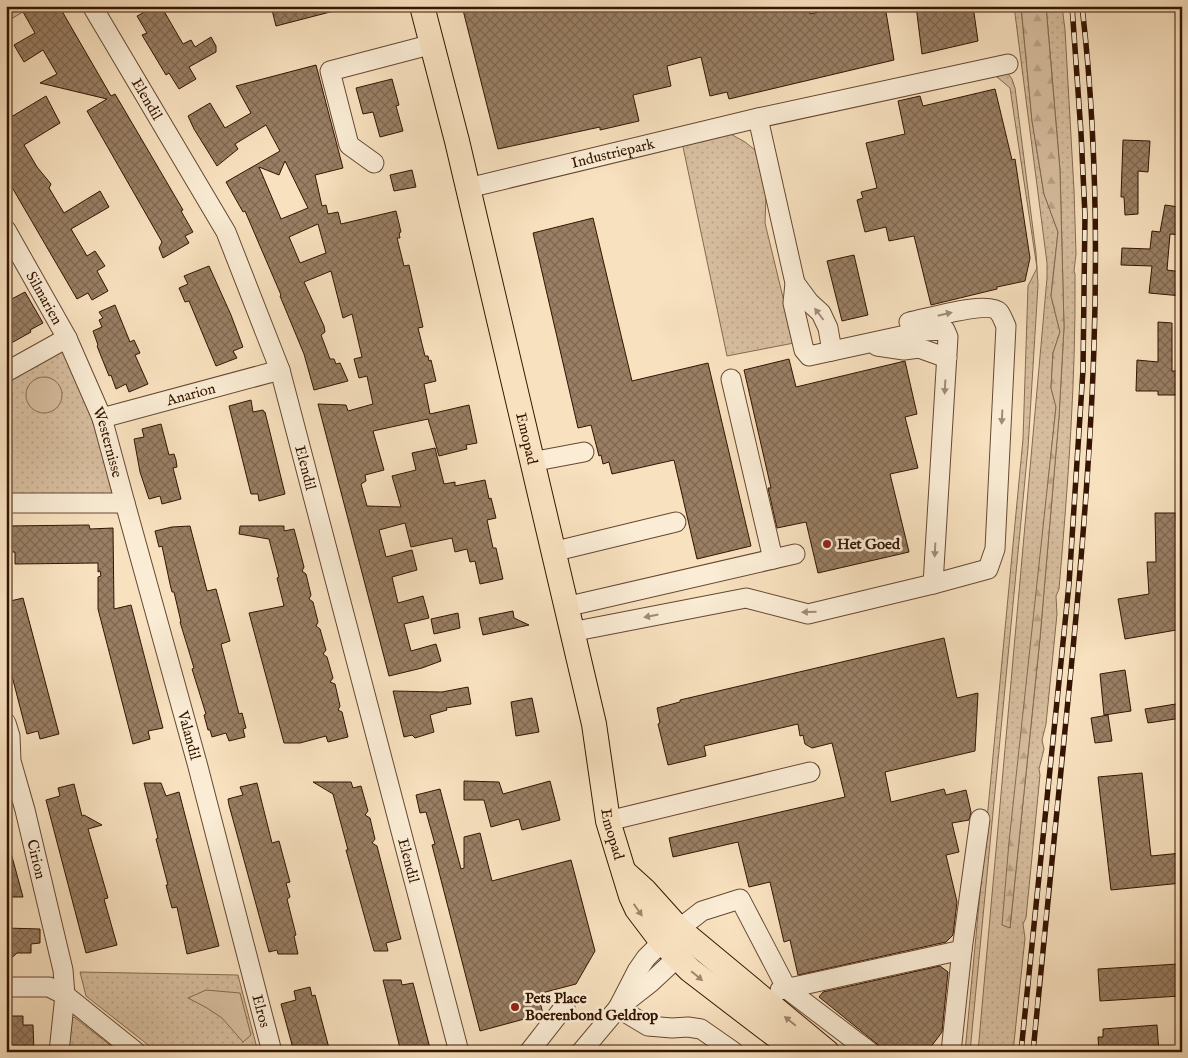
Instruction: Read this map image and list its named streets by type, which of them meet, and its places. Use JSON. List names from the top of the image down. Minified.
{"streets":{"main road":["Emopad"],"street":["Elendil","Industriepark","Silmarien","Anarion","Westernisse","Valandil","Cirion","Elros"]},"crossings":[["Elendil","Anarion"],["Industriepark","Emopad"],["Silmarien","Westernisse"],["Anarion","Westernisse"],["Westernisse","Valandil"],["Valandil","Elros"]],"places":["Het Goed","Pets Place Boerenbond Geldrop"]}
